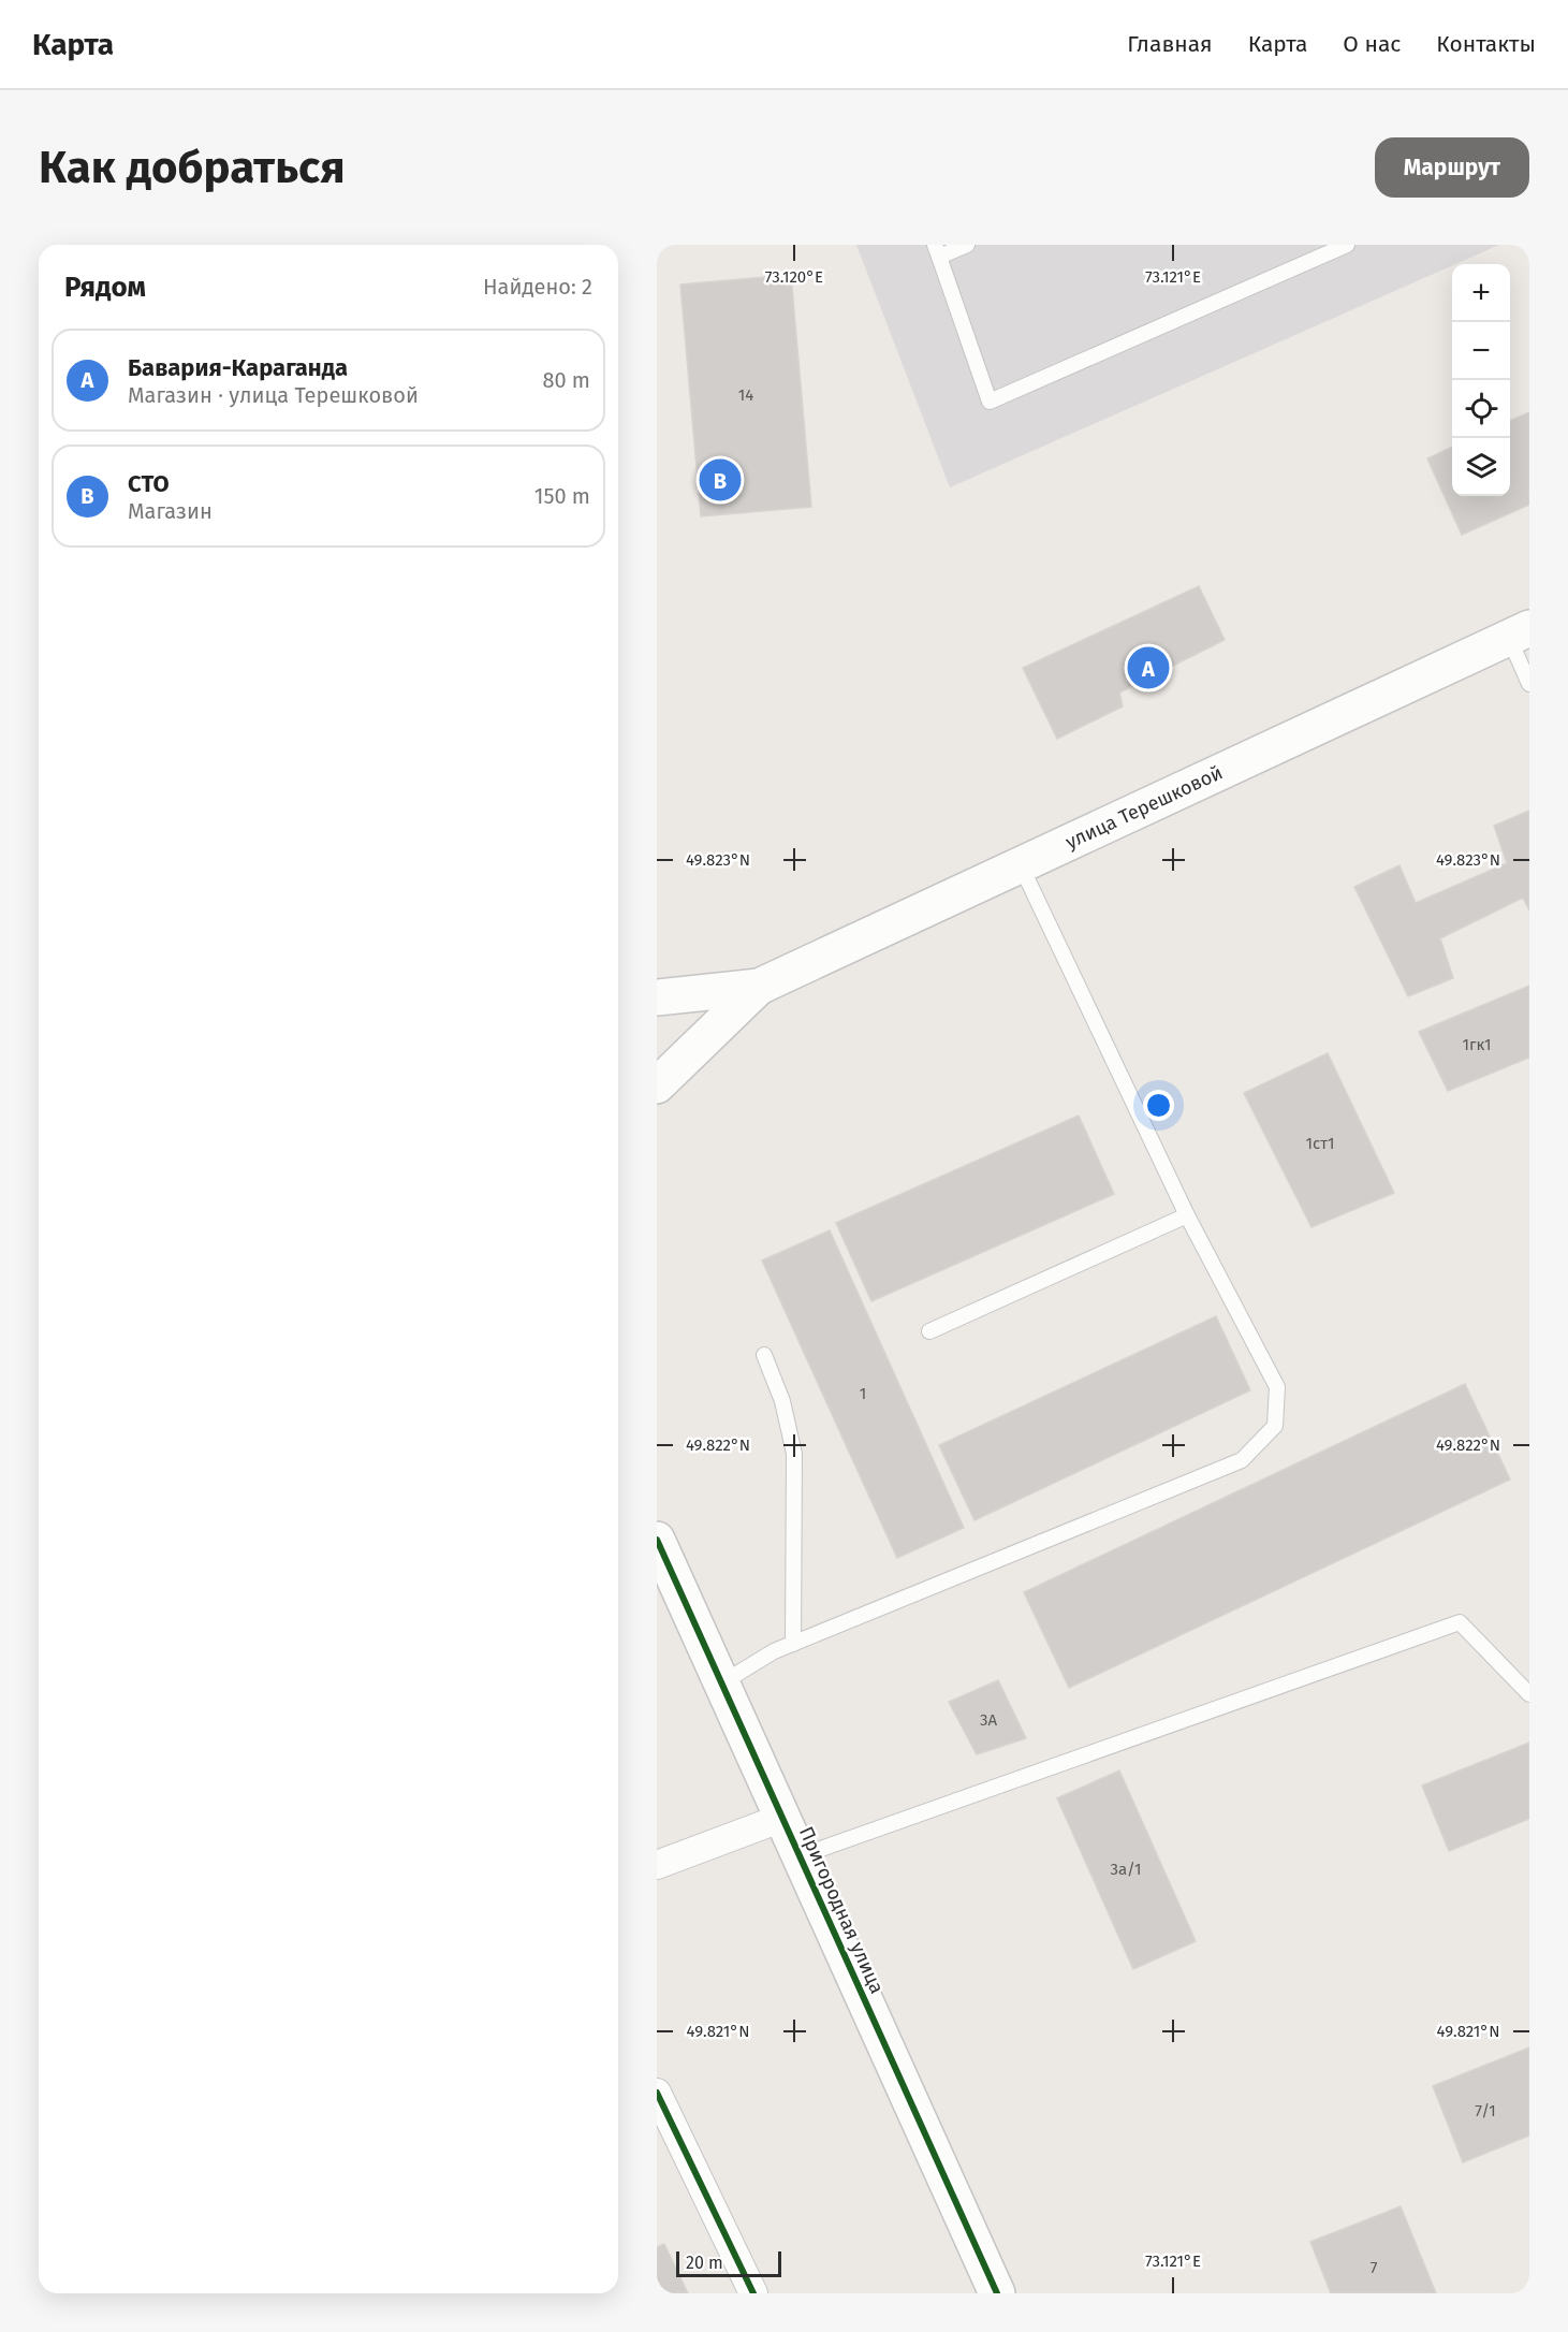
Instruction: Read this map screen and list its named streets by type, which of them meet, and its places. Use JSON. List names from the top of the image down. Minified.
{"streets":{"main road":["улица Терешковой","Пригородная улица"]},"house_numbers":["14","1гк1","1ст1","1","3А","3а/1","7/1","7"],"scale_bar":"20 m","page":{"header":"Карта","nav":["Главная","Карта","О нас","Контакты"],"buttons":"Маршрут","title":"Как добраться","heading":["Рядом","Найдено: 2"],"map_buttons":["+","−"],"list":[{"mark":"A","name":"Бавария-Караганда","note":"Магазин · улица Терешковой","value":"80 m"},{"mark":"B","name":"СТО","note":"Магазин","value":"150 m"}],"pins":["B","A"],"scale":"20 m"},"coordinates":["73.120°E","73.121°E","49.823°N","49.822°N","49.821°N"]}
